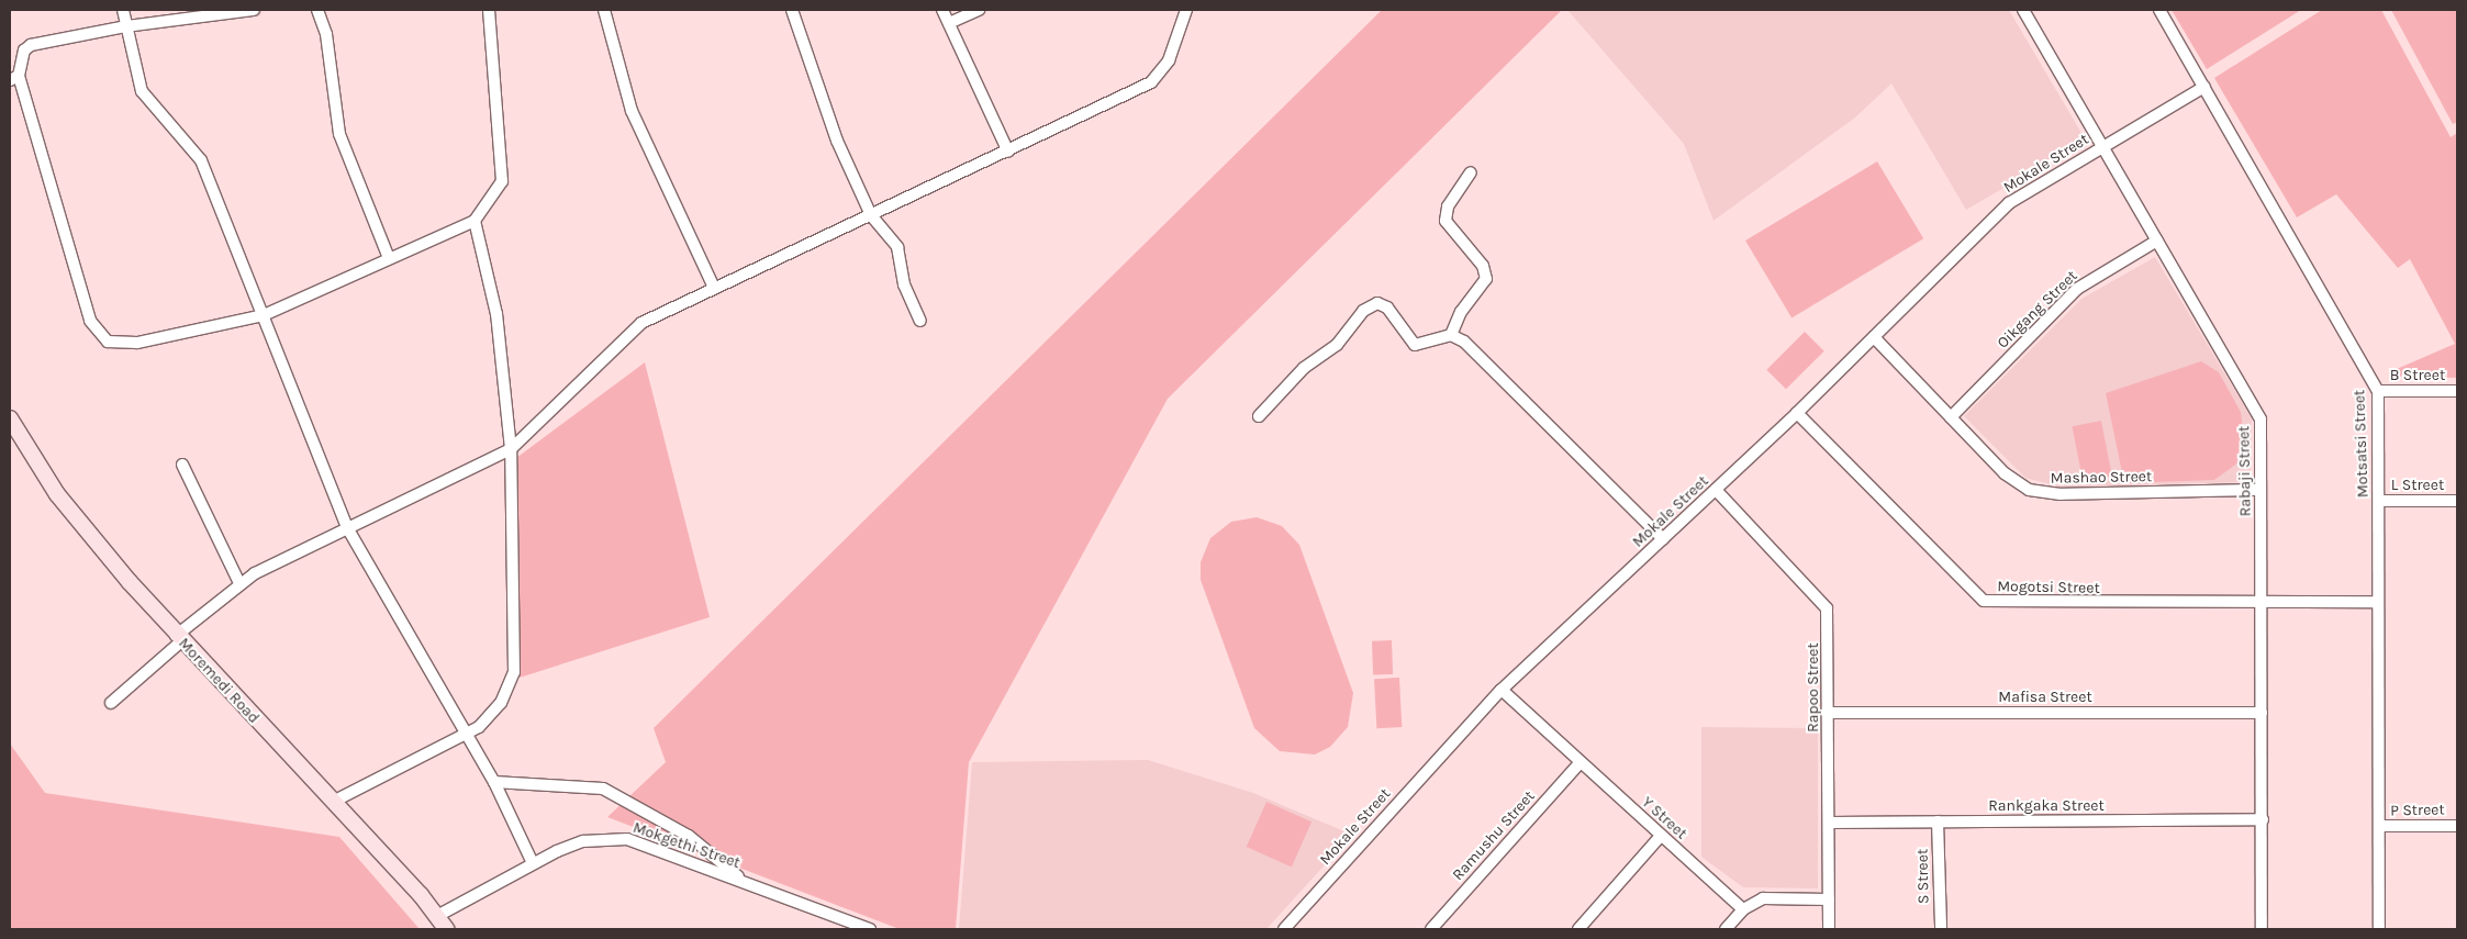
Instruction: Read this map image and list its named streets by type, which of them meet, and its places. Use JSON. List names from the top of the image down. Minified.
{"streets":{"street":["Mokale Street","Oikgang Street","B Street","Motsatsi Street","Rabaji Street","Mashao Street","L Street","Mogotsi Street","Moremedi Road","Rapoo Street","Mafisa Street","Rankgaka Street","P Street","Y Street","Ramushu Street","Mokgethi Street","S Street"]},"crossings":[["Mokale Street","Rabaji Street"],["Mokale Street","Mashao Street"],["Mokale Street","Mogotsi Street"],["Mokale Street","Rapoo Street"],["Mokale Street","Y Street"],["Oikgang Street","Rabaji Street"],["Oikgang Street","Mashao Street"],["B Street","Motsatsi Street"],["Motsatsi Street","L Street"],["Motsatsi Street","Mogotsi Street"],["Motsatsi Street","P Street"],["Rabaji Street","Mashao Street"],["Rabaji Street","Mogotsi Street"],["Rabaji Street","Mafisa Street"],["Rabaji Street","Rankgaka Street"],["Moremedi Road","Mokgethi Street"],["Rapoo Street","Mafisa Street"],["Rapoo Street","Rankgaka Street"],["Rankgaka Street","S Street"],["Y Street","Ramushu Street"]]}
